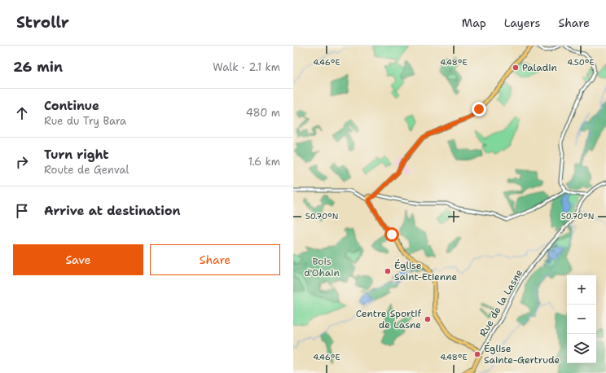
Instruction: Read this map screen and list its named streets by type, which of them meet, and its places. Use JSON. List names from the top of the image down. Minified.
{"streets":{"street":["Rue de la Lasne"]},"parks":["Bois d'Ohain"],"places":["Paladin","Église Saint-Etienne","Centre Sportif de Lasne","Église Sainte-Gertrude"],"page":{"header":"Strollr","nav":["Map","Layers","Share"],"heading":["26 min","Walk · 2.1 km"],"list":[["Continue","Rue du Try Bara","480 m"],["Turn right","Route de Genval","1.6 km"],"Arrive at destination"],"buttons":["Save","Share"],"map_buttons":["+","−"]},"coordinates":["4.46°E","4.48°E","4.50°E","50.70°N"]}
